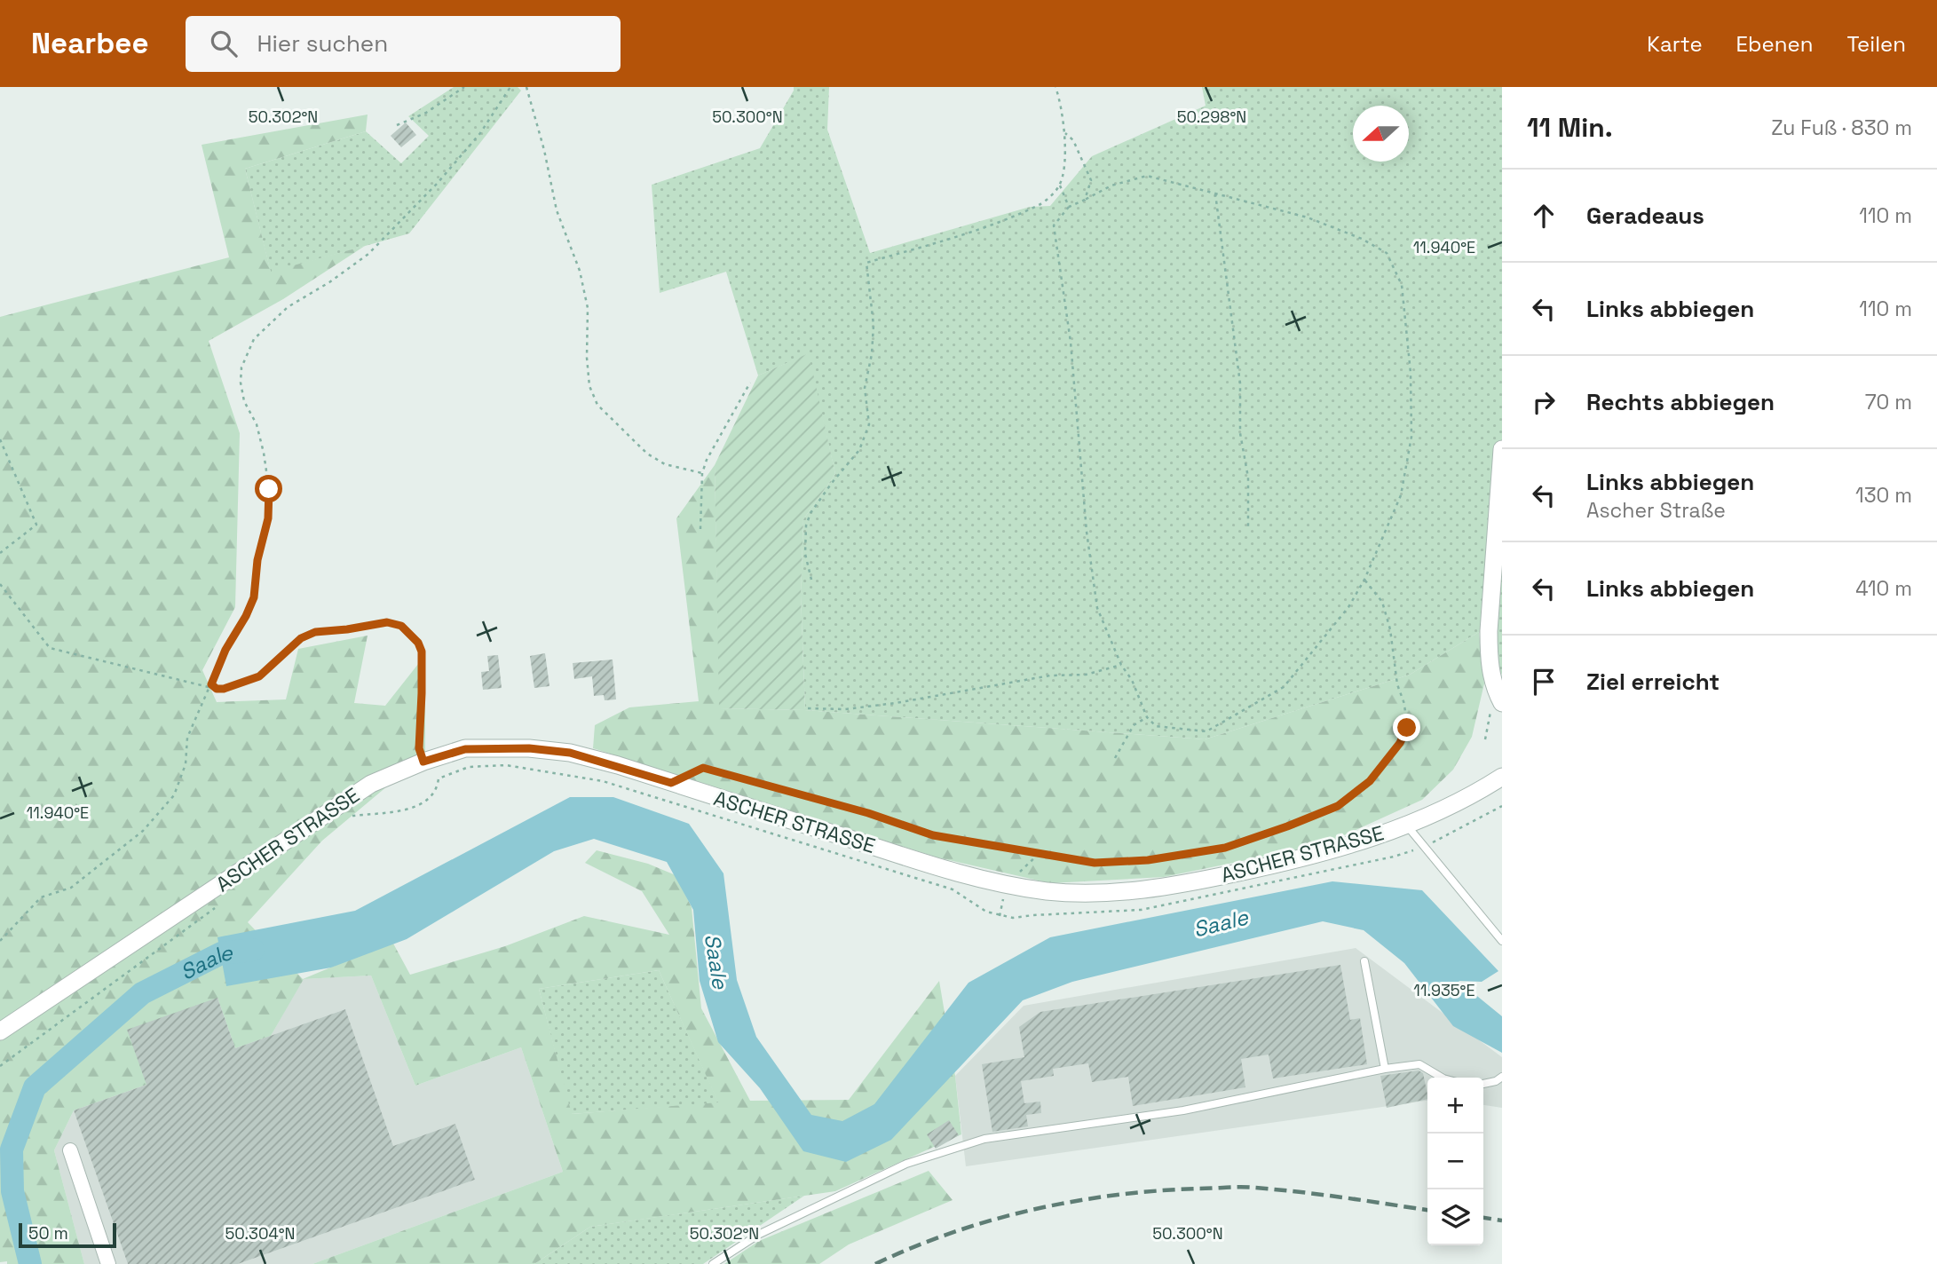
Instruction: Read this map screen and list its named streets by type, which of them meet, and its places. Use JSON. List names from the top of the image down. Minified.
{"streets":{"street":["ASCHER STRASSE"]},"water":["Saale"],"scale_bar":"50 m","north":"left","page":{"header":"Nearbee","search":"Hier suchen","nav":["Karte","Ebenen","Teilen"],"heading":["11 Min.","Zu Fuß · 830 m"],"list":[["Geradeaus","110 m"],["Links abbiegen","110 m"],["Rechts abbiegen","70 m"],["Links abbiegen","Ascher Straße","130 m"],["Links abbiegen","410 m"],"Ziel erreicht"],"map_buttons":["+","−"],"scale":"50 m"},"coordinates":["50.302°N","50.300°N","50.298°N","11.940°E","11.935°E","50.304°N"]}
